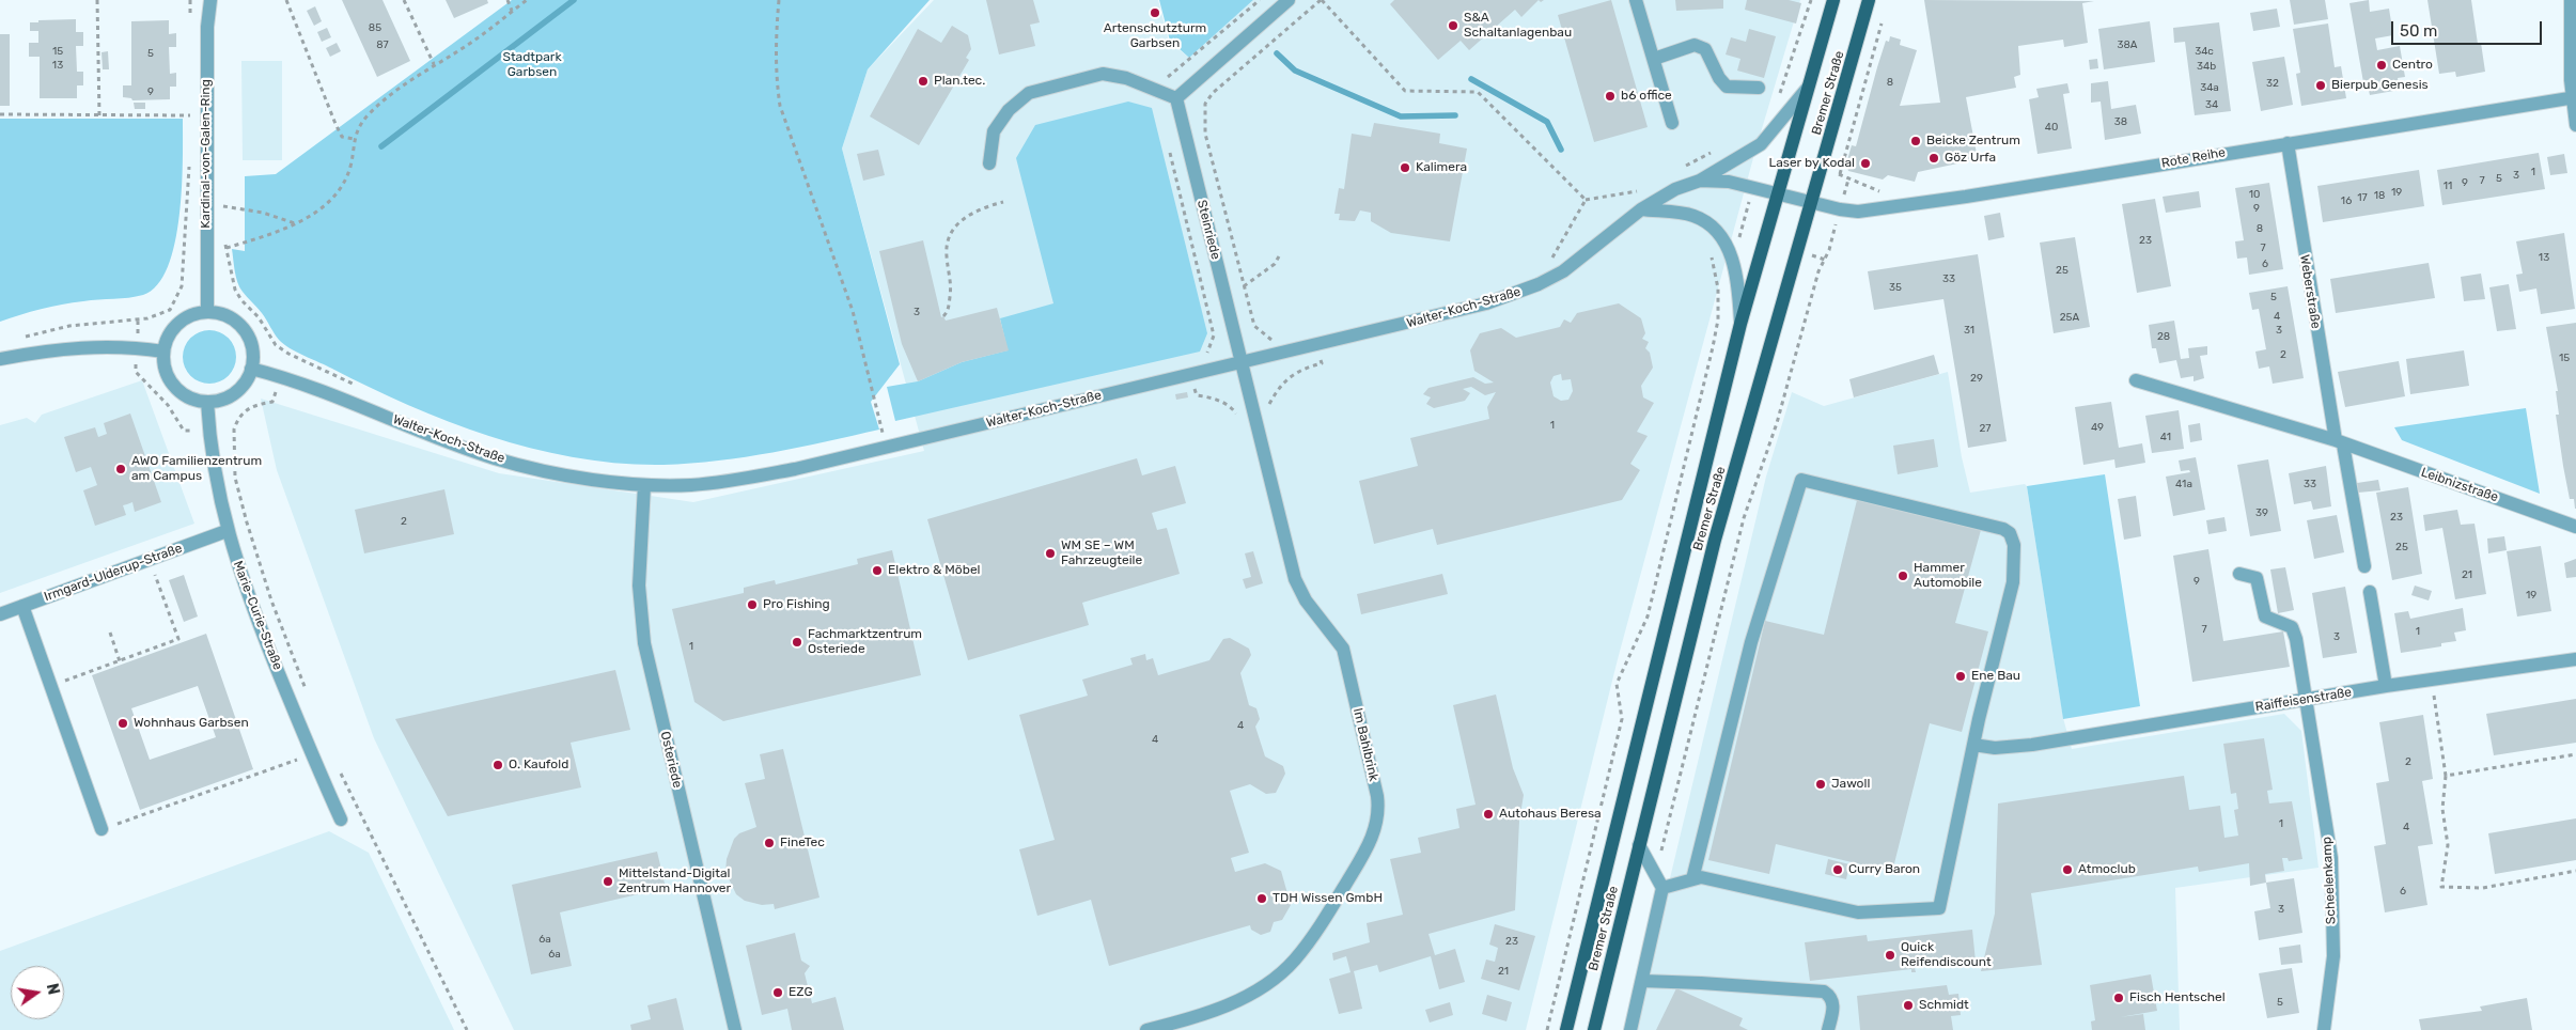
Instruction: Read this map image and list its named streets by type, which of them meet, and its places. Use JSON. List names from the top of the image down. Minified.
{"streets":{"main road":["Bremer Straße"],"street":["Kardinal-von-Galen-Ring","Rote Reihe","Steinriede","Weberstraße","Walter-Koch-Straße","Leibnizstraße","Irmgard-Ulderup-Straße","Marie-Curie-Straße","Raiffeisenstraße","Im Bahlbrink","Osteriede","Scheelenkamp"]},"crossings":[["Bremer Straße","Rote Reihe"],["Bremer Straße","Walter-Koch-Straße"],["Kardinal-von-Galen-Ring","Walter-Koch-Straße"],["Kardinal-von-Galen-Ring","Marie-Curie-Straße"],["Rote Reihe","Weberstraße"],["Rote Reihe","Walter-Koch-Straße"],["Steinriede","Walter-Koch-Straße"],["Steinriede","Im Bahlbrink"],["Weberstraße","Leibnizstraße"],["Walter-Koch-Straße","Marie-Curie-Straße"],["Walter-Koch-Straße","Im Bahlbrink"],["Walter-Koch-Straße","Osteriede"],["Irmgard-Ulderup-Straße","Marie-Curie-Straße"],["Raiffeisenstraße","Scheelenkamp"]],"parks":["Stadtpark Garbsen"],"places":["Artenschutzturm Garbsen","S&A Schaltanlagenbau","Centro","Plan.tec.","Bierpub Genesis","b6 office","Beicke Zentrum","Göz Urfa","Laser by Kodal","Kalimera","AWO Familienzentrum am Campus","WM SE – WM Fahrzeugteile","Elektro & Möbel","Hammer Automobile","Pro Fishing","Fachmarktzentrum Osteriede","Ene Bau","Wohnhaus Garbsen","O. Kaufold","Jawoll","Autohaus Beresa","FineTec","Curry Baron","Atmoclub","Mittelstand-Digital Zentrum Hannover","TDH Wissen GmbH","Quick Reifendiscount","EZG","Fisch Hentschel","Schmidt"],"house_numbers":["85","87","38A","15","34c","5","13","34b","8","32","34a","9","34","38","40","1","3","5","7","9","11","19","10","18","17","16","9","8","23","7","13","6","25","33","35","5","3","4","25A","31","3","28","2","15","29","1","49","27","41","41a","33","39","23","2","25","21","9","19","7","1","3","1","4","4","2","1","4","6","3","6a","23","6a","21","5"],"scale_bar":"50 m","north":"right"}
